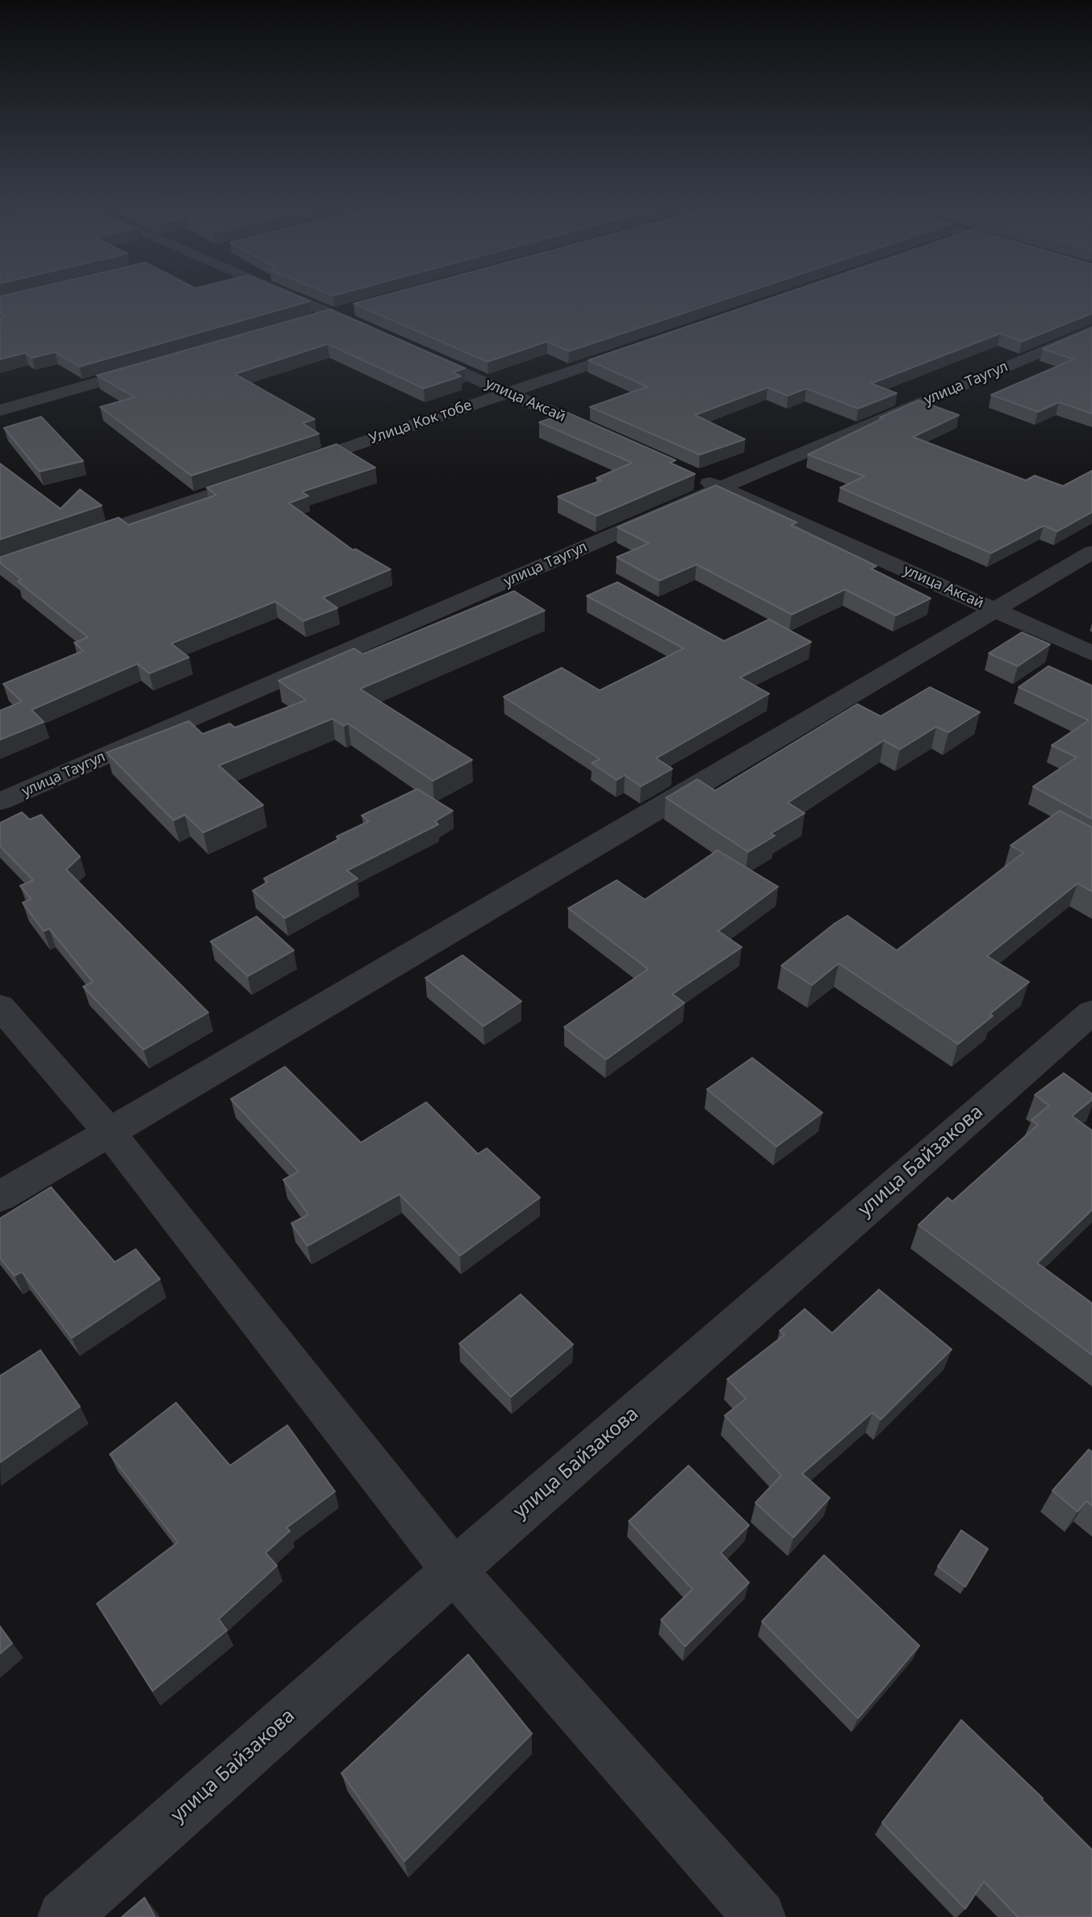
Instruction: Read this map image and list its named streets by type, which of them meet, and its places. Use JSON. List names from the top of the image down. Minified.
{"streets":{"street":["улица Таугул","улица Аксай","Улица Кок тобе","улица Байзакова"]},"crossings":[["улица Таугул","улица Аксай"],["улица Аксай","Улица Кок тобе"]]}
